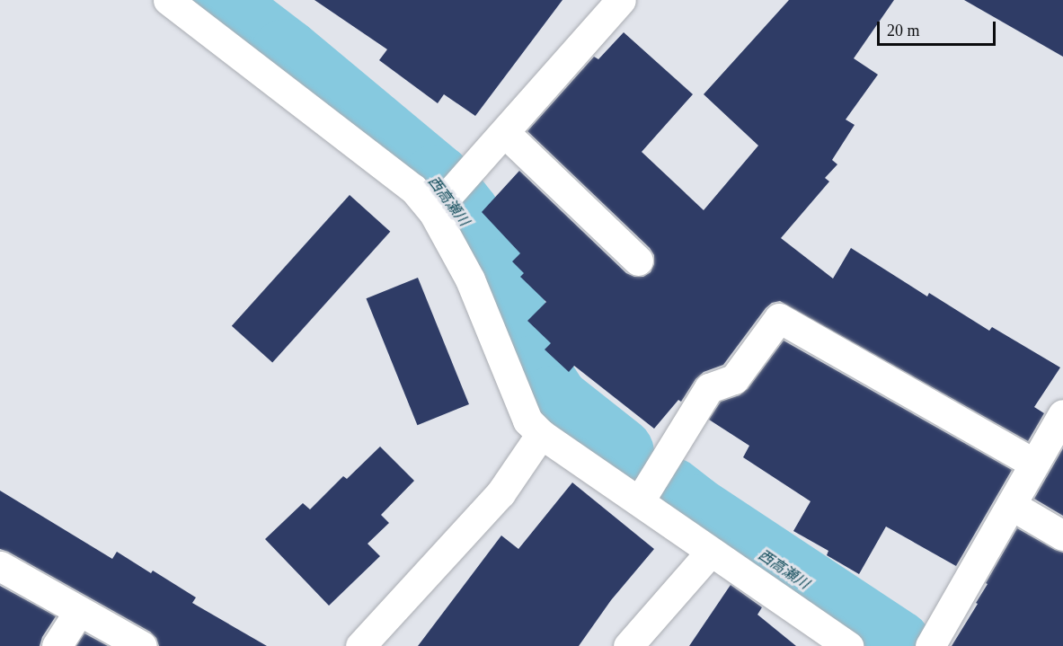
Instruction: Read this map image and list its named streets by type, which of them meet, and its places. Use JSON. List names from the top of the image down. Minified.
{"water":["西高瀬川"],"scale_bar":"20 m"}
